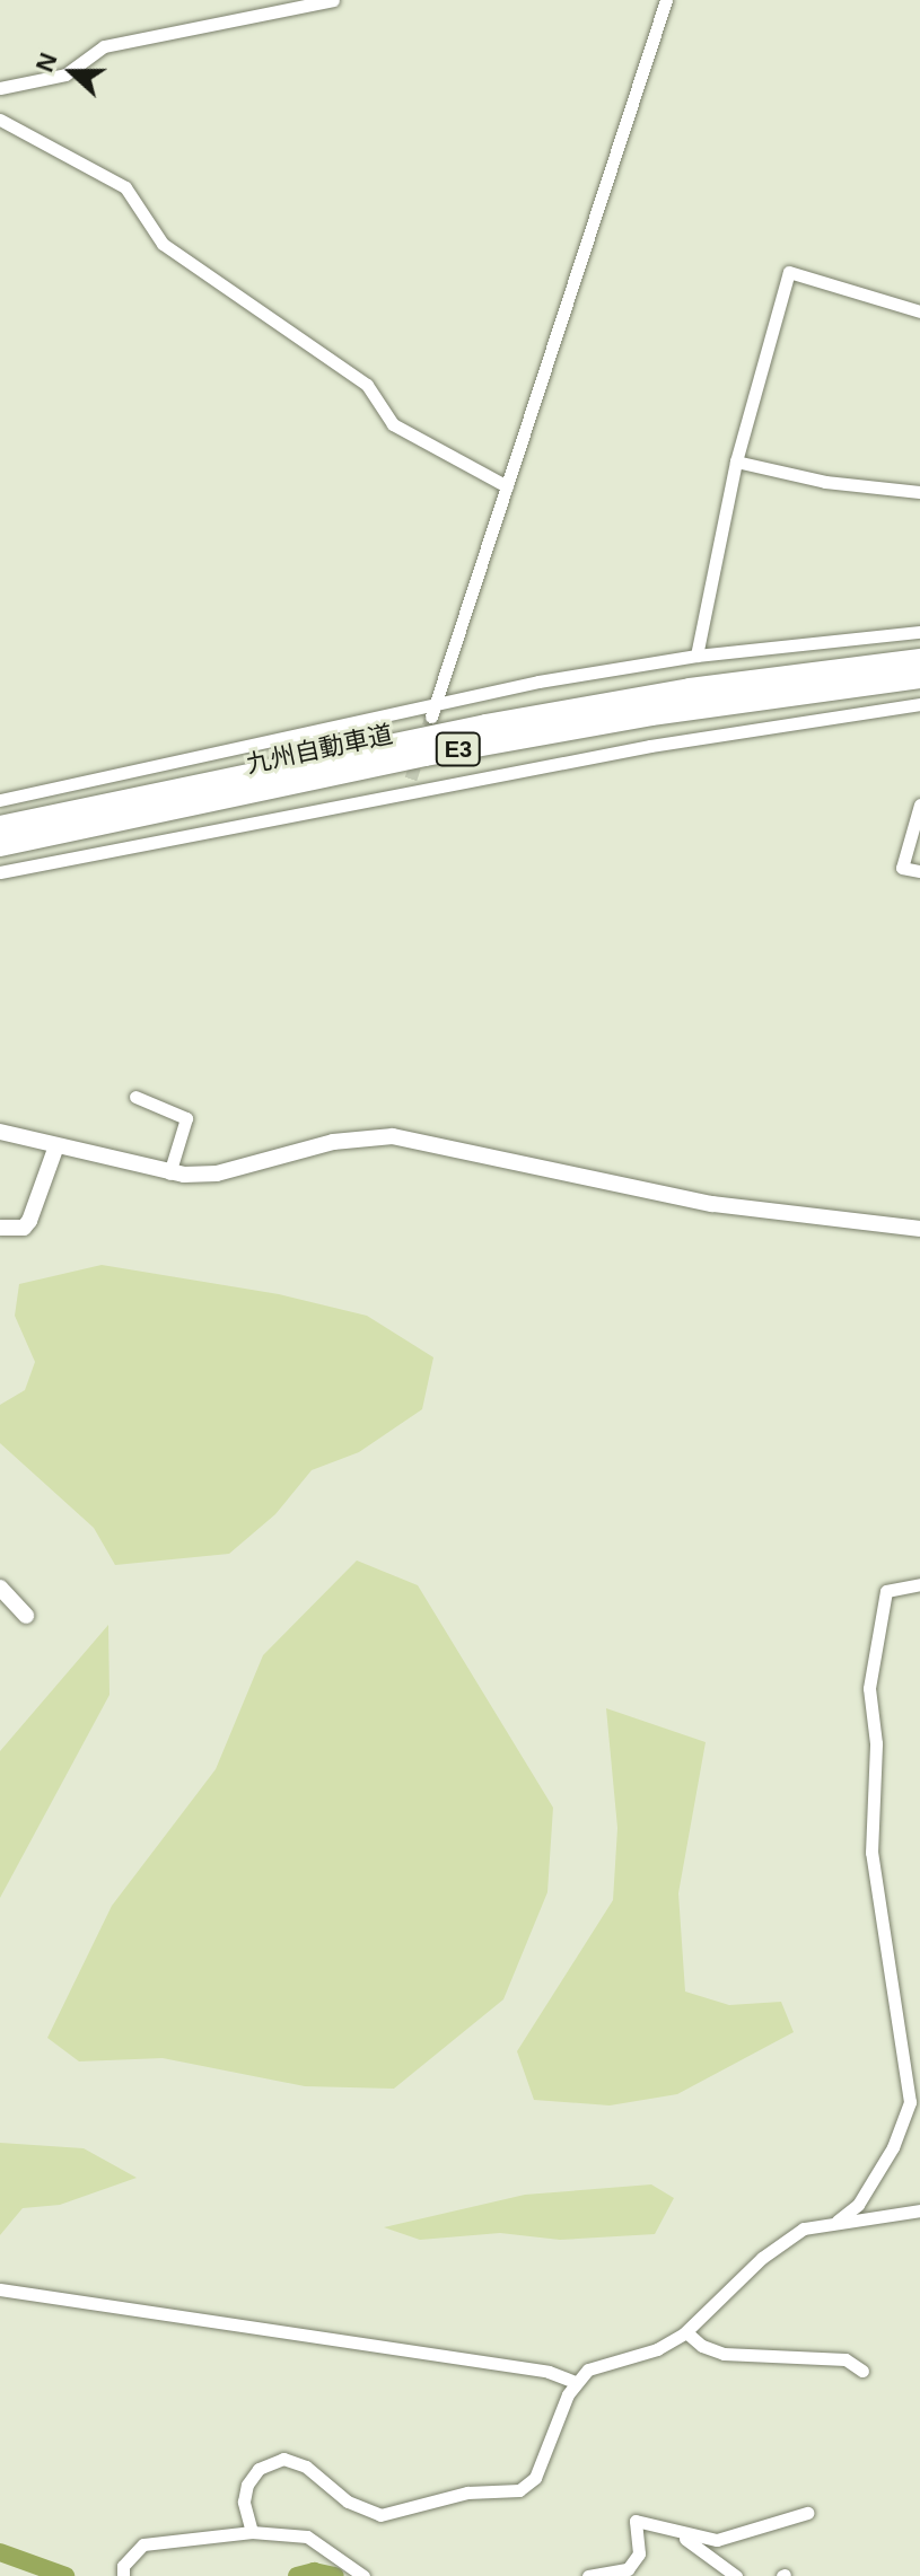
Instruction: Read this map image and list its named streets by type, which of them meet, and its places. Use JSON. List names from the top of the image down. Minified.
{"streets":{"highway":["九州自動車道","E3"]},"north":"left"}
